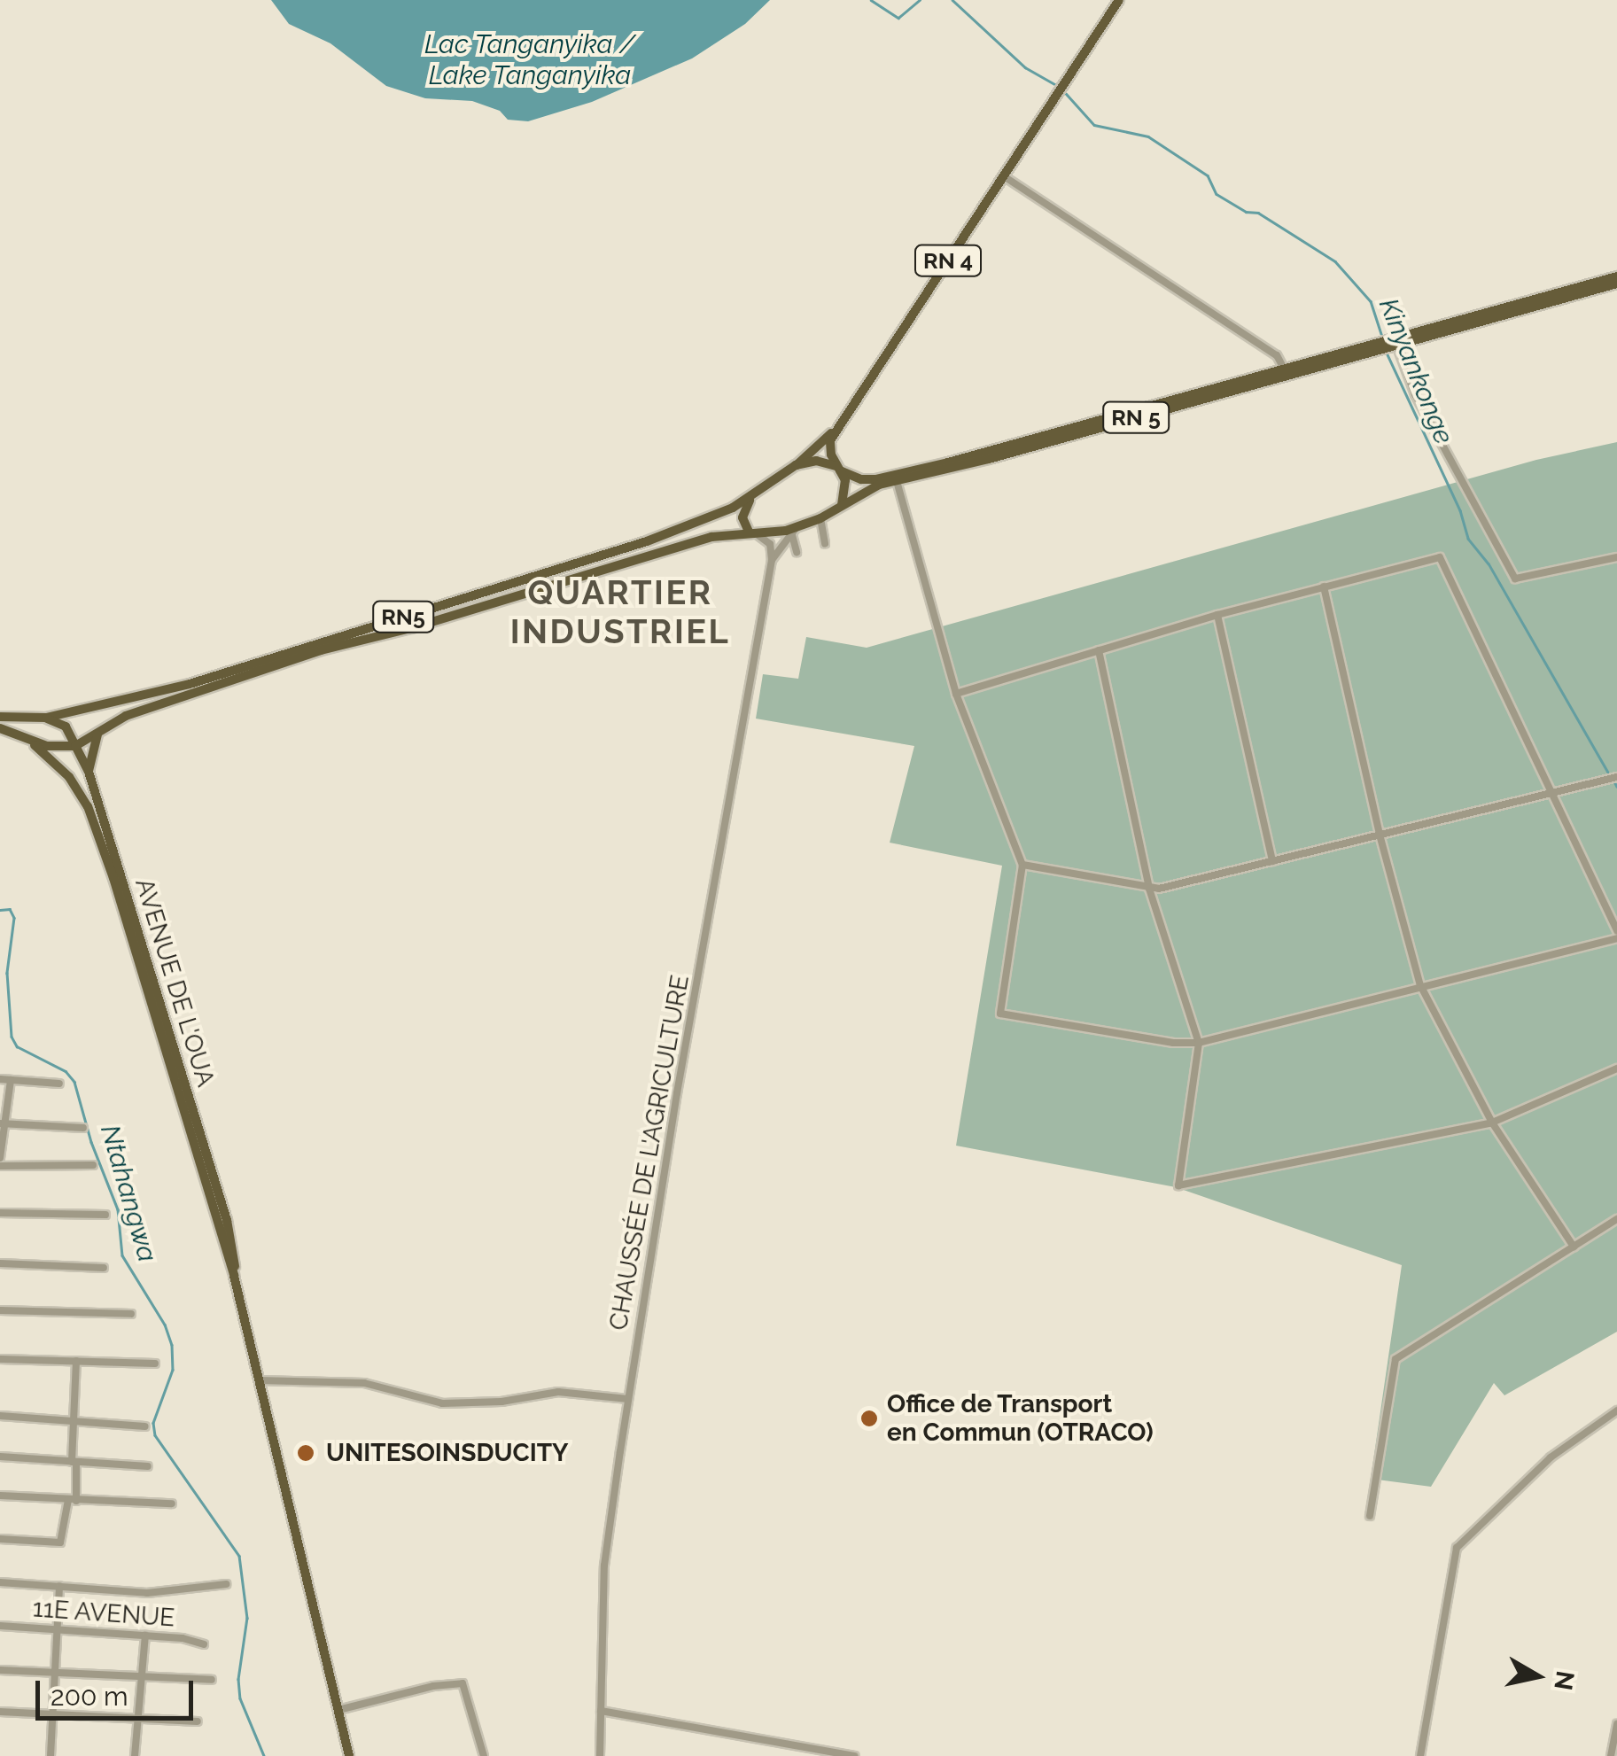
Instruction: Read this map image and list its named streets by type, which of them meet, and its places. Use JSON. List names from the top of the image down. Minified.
{"streets":{"main road":["RN 4","RN 5","RN5","AVENUE DE L'OUA"],"street":["CHAUSSÉE DE L'AGRICULTURE","11E AVENUE"]},"crossings":[["RN 4","RN5"],["RN 5","RN5"],["RN5","AVENUE DE L'OUA"],["RN5","CHAUSSÉE DE L'AGRICULTURE"]],"districts":["QUARTIER INDUSTRIEL"],"water":["Lac Tanganyika / Lake Tanganyika","Kinyankonge","Ntahangwa"],"places":["Office de Transport en Commun (OTRACO)","UNITESOINSDUCITY"],"scale_bar":"200 m","north":"right"}
